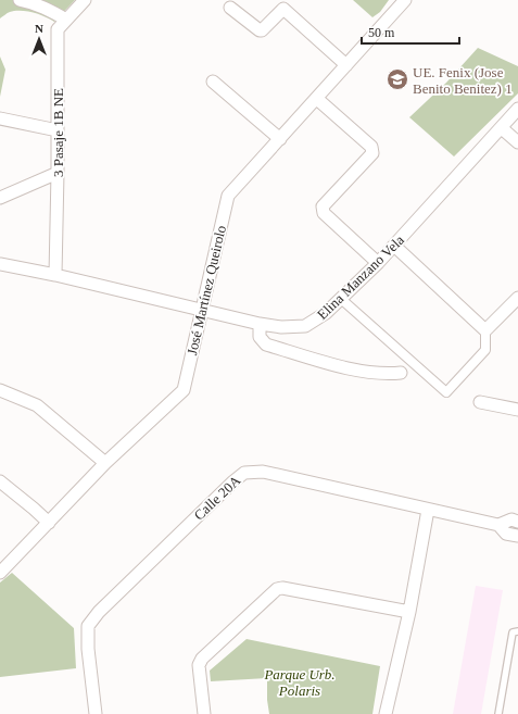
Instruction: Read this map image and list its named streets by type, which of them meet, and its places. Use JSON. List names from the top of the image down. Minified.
{"streets":{"street":["3 Pasaje 1B NE","Elina Manzano Vela","José Martínez Queirolo","Calle 20A"]},"crossings":[["3 Pasaje 1B NE","Elina Manzano Vela"],["Elina Manzano Vela","José Martínez Queirolo"]],"parks":["Parque Urb. Polaris"],"places":{"school or university":["UE. Fenix (Jose Benito Benitez) 1"]},"scale_bar":"50 m","north":"top"}
